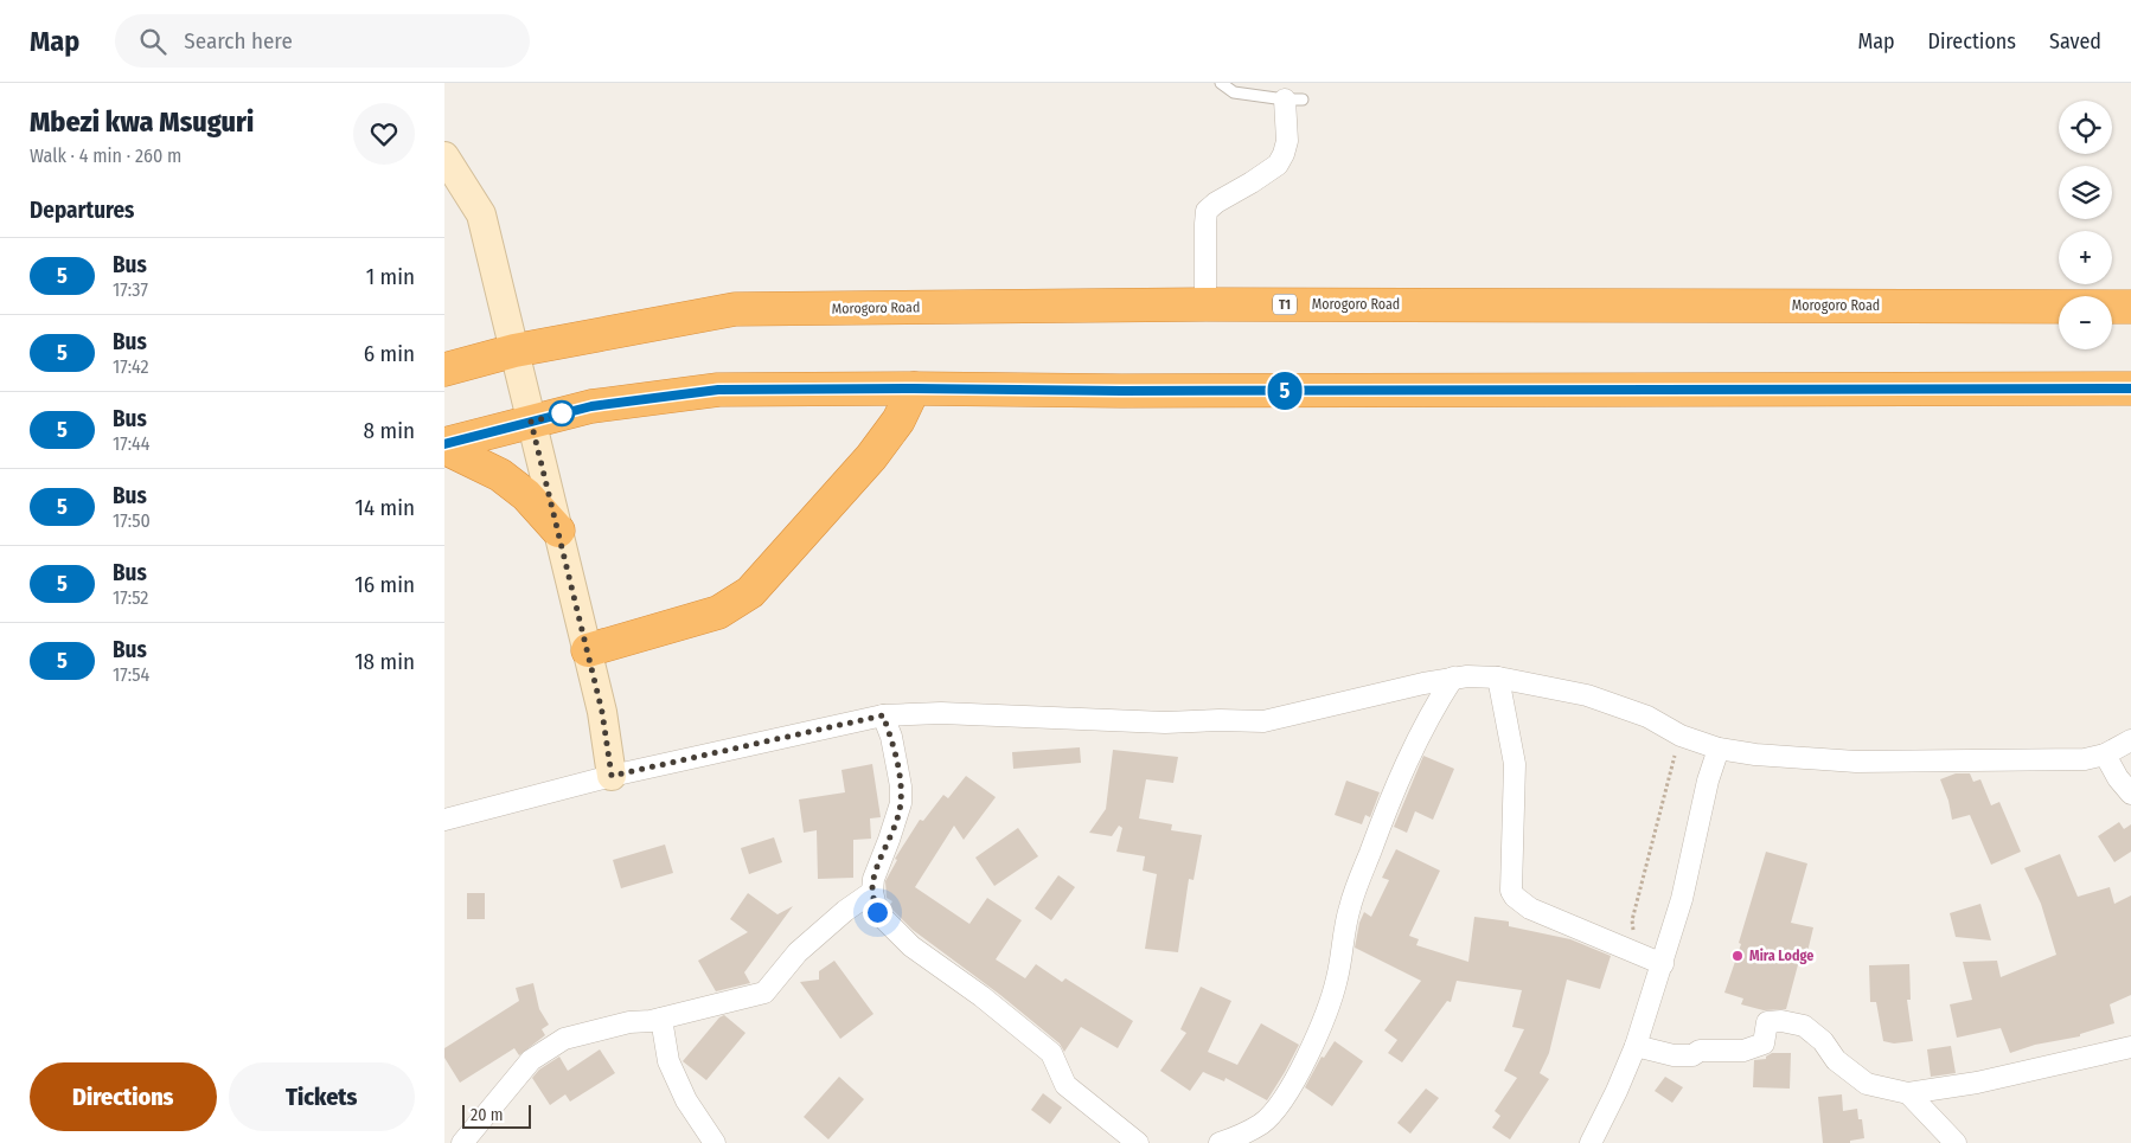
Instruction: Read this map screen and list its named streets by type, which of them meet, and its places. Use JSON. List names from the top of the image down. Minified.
{"streets":{"highway":["T1","Morogoro Road"]},"places":["Mira Lodge"],"lines":["bus line 5"],"scale_bar":"20 m","page":{"header":"Map","search":"Search here","nav":["Map","Directions","Saved"],"heading":[["Mbezi kwa Msuguri","Walk · 4 min · 260 m"],"Departures"],"on_map":"5","map_buttons":["+","−"],"list":[{"mark":"5","name":"Bus","note":"17:37","value":"1 min"},{"mark":"5","name":"Bus","note":"17:42","value":"6 min"},{"mark":"5","name":"Bus","note":"17:44","value":"8 min"},{"mark":"5","name":"Bus","note":"17:50","value":"14 min"},{"mark":"5","name":"Bus","note":"17:52","value":"16 min"},{"mark":"5","name":"Bus","note":"17:54","value":"18 min"}],"buttons":["Directions","Tickets"],"scale":"20 m"}}
